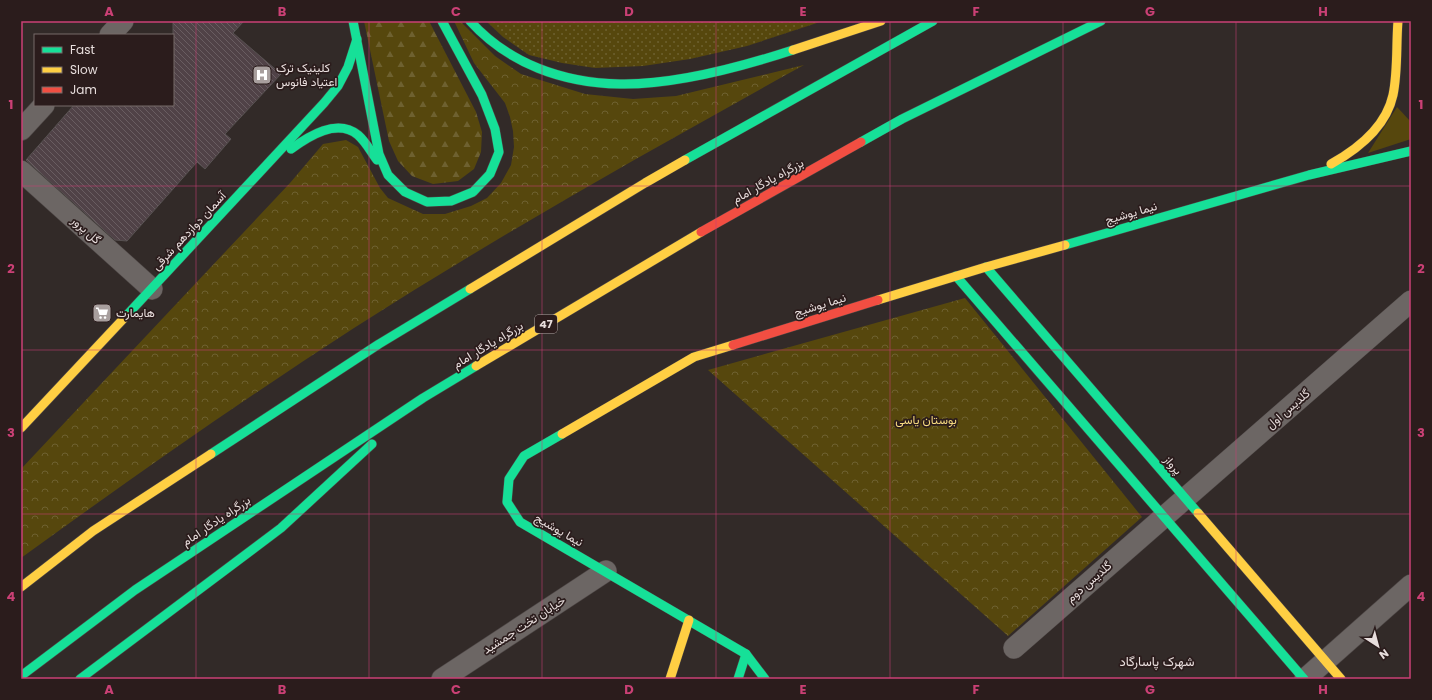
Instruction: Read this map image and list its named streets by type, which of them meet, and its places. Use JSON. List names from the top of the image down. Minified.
{"streets":{"main road":["بزرگراه یادگار امام","نیما یوشیج","آسمان دوازدهم شرقی","47","پرواز"],"street":["گل پرور","گلدیس اول","گلدیس دوم","خیابان تخت جمشید"]},"crossings":[["نیما یوشیج","پرواز"],["نیما یوشیج","خیابان تخت جمشید"],["گل پرور","آسمان دوازدهم شرقی"],["گلدیس اول","پرواز"],["گلدیس اول","گلدیس دوم"]],"districts":["شهرک پاسارگاد"],"parks":["بوستان یاسی"],"places":{"hospital":["کلینیک ترک اعتیاد فانوس"],"supermarket":["هایمارت"]},"legend":["Fast","Slow","Jam"],"north":"bottom right","grid":{"columns":["A","B","C","D","E","F","G","H"],"rows":["1","2","3","4"]}}
